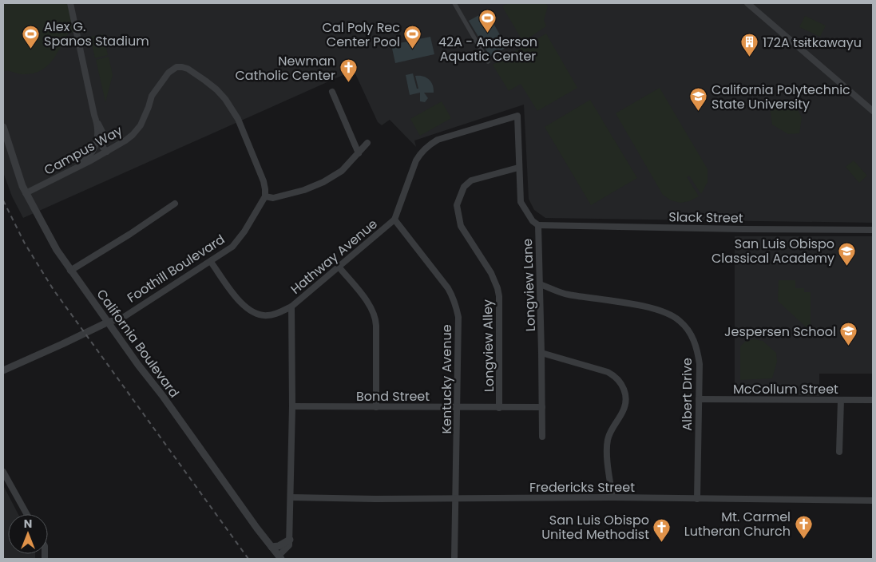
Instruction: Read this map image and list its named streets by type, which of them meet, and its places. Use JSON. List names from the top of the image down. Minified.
{"streets":{"street":["Campus Way","Slack Street","Hathway Avenue","Foothill Boulevard","Longview Lane","California Boulevard","Longview Alley","Kentucky Avenue","McCollum Street","Albert Drive","Bond Street","Fredericks Street"]},"crossings":[["Campus Way","Foothill Boulevard"],["Campus Way","California Boulevard"],["Slack Street","Longview Lane"],["Hathway Avenue","Longview Lane"],["Hathway Avenue","Kentucky Avenue"],["Hathway Avenue","Bond Street"],["Hathway Avenue","Fredericks Street"],["Foothill Boulevard","California Boulevard"],["Longview Lane","Longview Alley"],["Longview Lane","Albert Drive"],["Longview Lane","Bond Street"],["Longview Alley","Bond Street"],["Kentucky Avenue","Bond Street"],["Kentucky Avenue","Fredericks Street"],["McCollum Street","Albert Drive"],["Albert Drive","Fredericks Street"]],"places":{"sports":["42A - Anderson Aquatic Center","Alex G. Spanos Stadium","Cal Poly Rec Center Pool"],"building":["172A tsɨtkawayu"],"church":["Newman Catholic Center","Mt. Carmel Lutheran Church","San Luis Obispo United Methodist"],"school or university":["California Polytechnic State University","San Luis Obispo Classical Academy","Jespersen School"]},"north":"top"}
